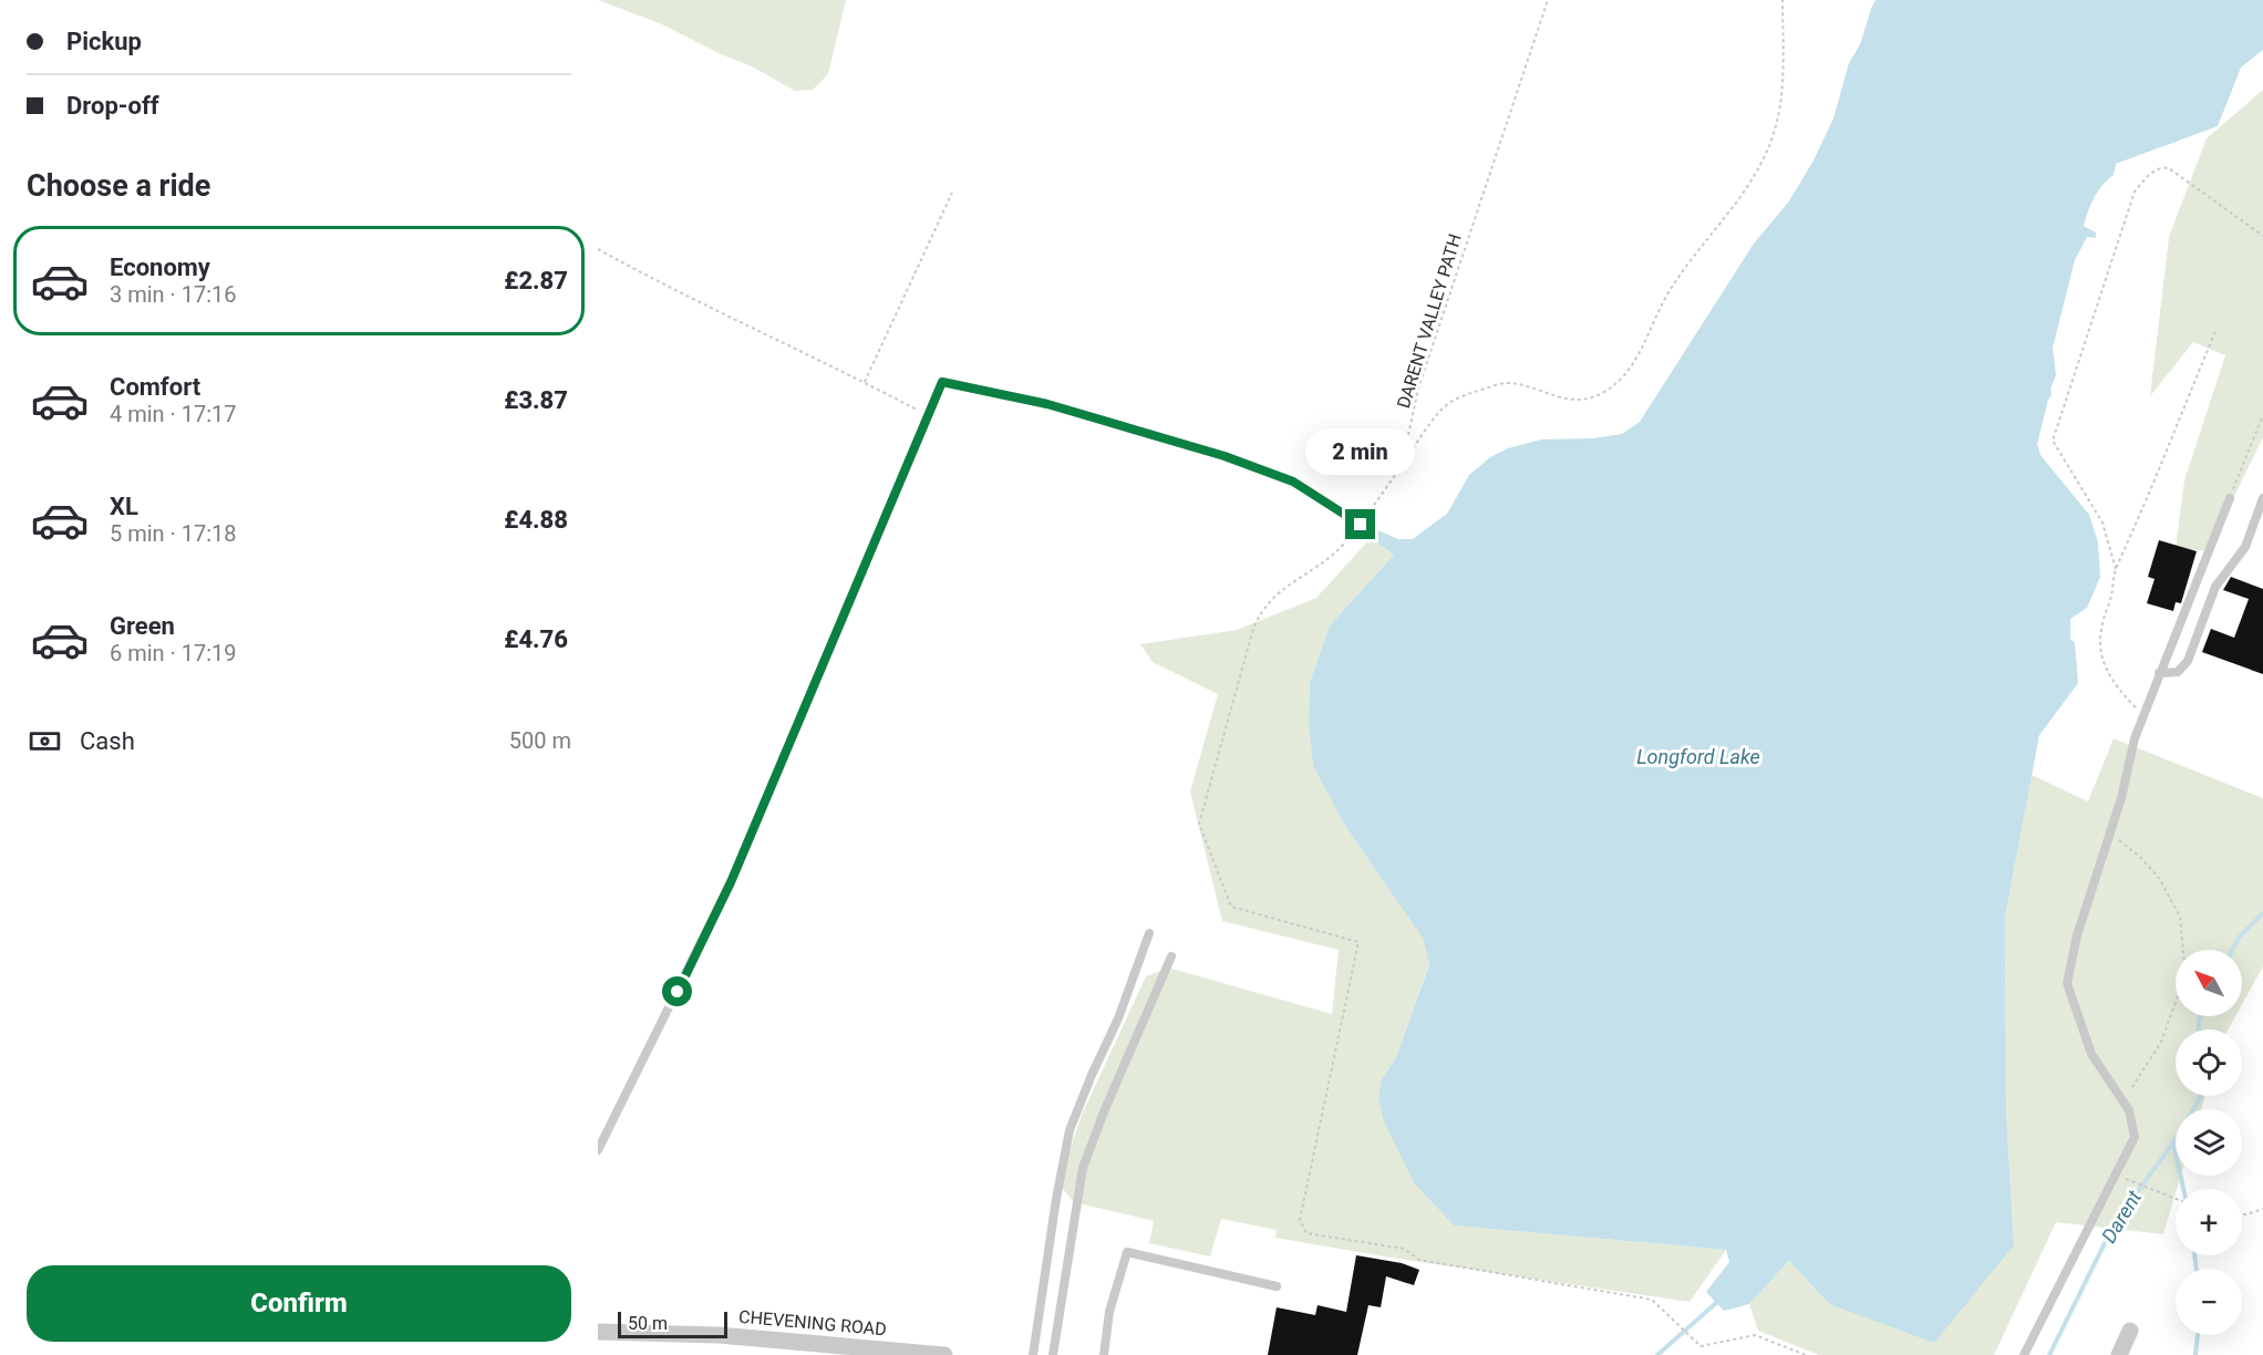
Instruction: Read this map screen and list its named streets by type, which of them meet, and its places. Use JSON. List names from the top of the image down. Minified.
{"streets":{"street":["CHEVENING ROAD"],"path":["DARENT VALLEY PATH"]},"water":["Longford Lake","Darent"],"scale_bar":"50 m","north":"top left","page":{"banner":["Pickup","Drop-off"],"heading":"Choose a ride","list":[{"name":"Economy","note":"3 min · 17:16","value":"£2.87"},{"name":"Comfort","note":"4 min · 17:17","value":"£3.87"},{"name":"XL","note":"5 min · 17:18","value":"£4.88"},{"name":"Green","note":"6 min · 17:19","value":"£4.76"}],"bubble":"2 min","pay":["Cash","500 m"],"map_buttons":["+","−"],"buttons":"Confirm","scale":"50 m"}}
